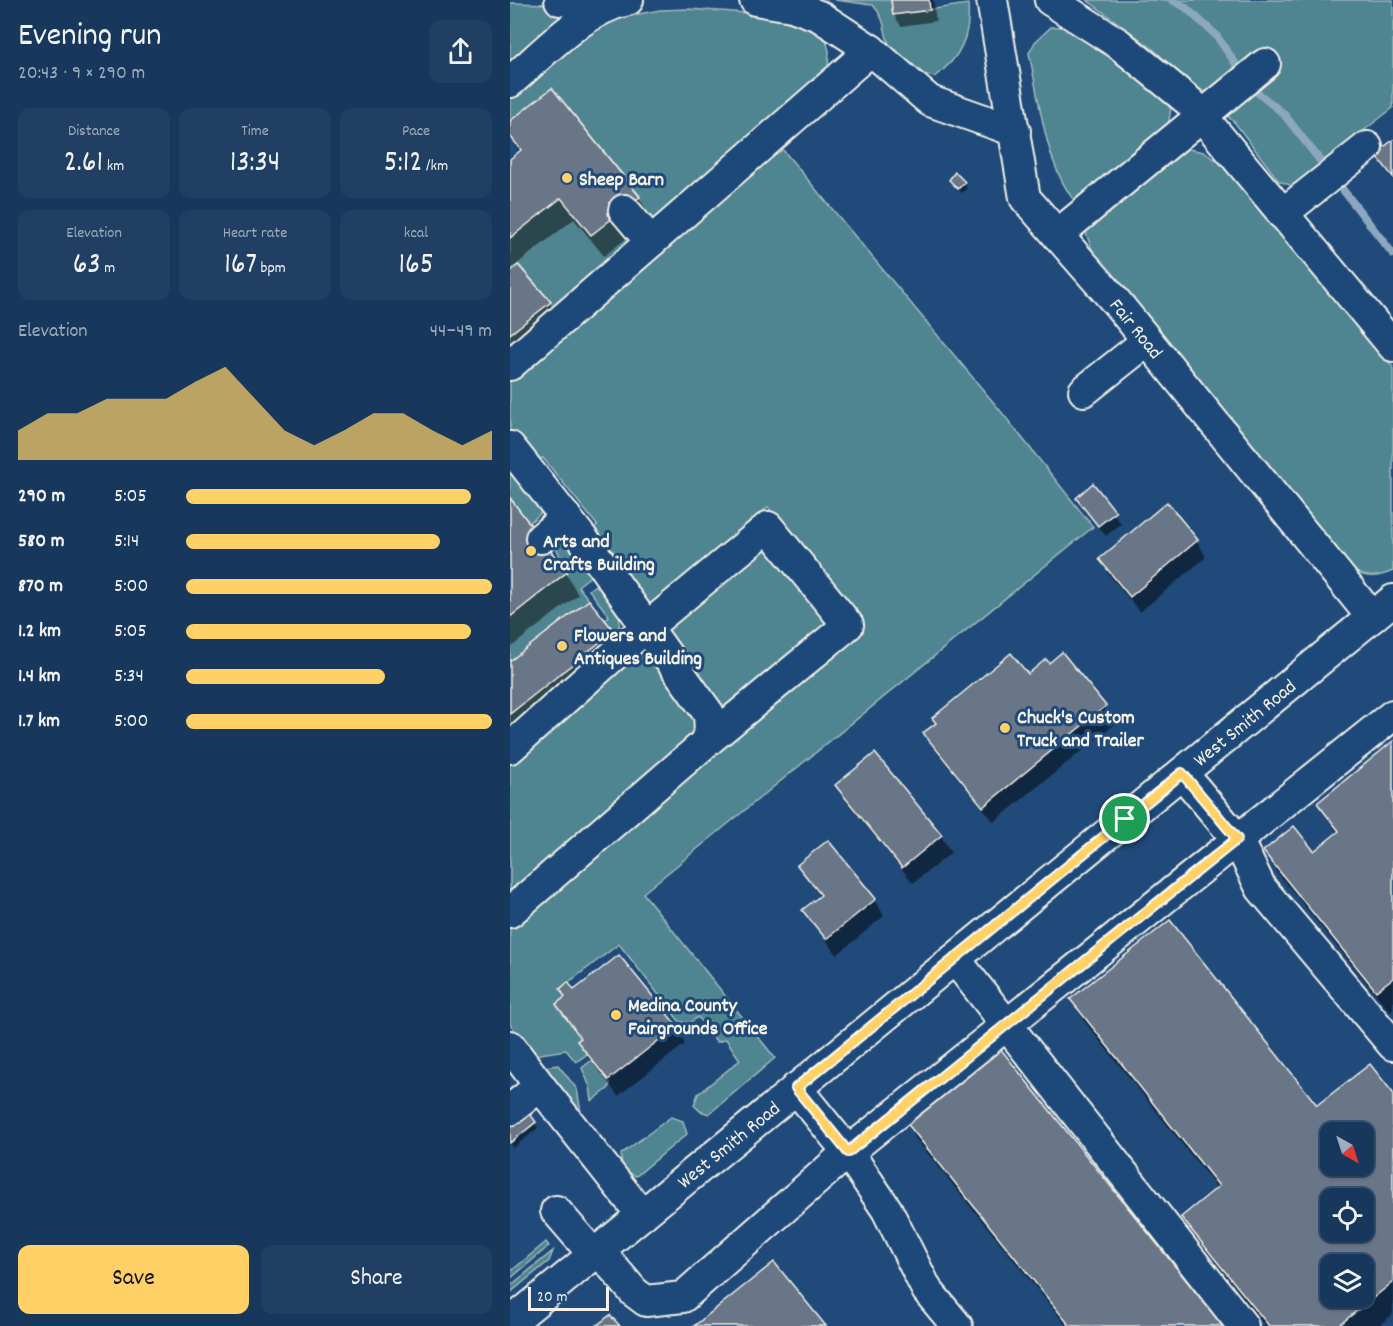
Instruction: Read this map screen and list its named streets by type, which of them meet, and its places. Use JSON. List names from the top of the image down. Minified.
{"streets":{"street":["Fair Road","West Smith Road"]},"crossings":[["Fair Road","West Smith Road"]],"places":["Sheep Barn","Arts and Crafts Building","Flowers and Antiques Building","Chuck's Custom Truck and Trailer","Medina County Fairgrounds Office"],"scale_bar":"20 m","north":"bottom right","page":{"heading":["Evening run","20:43 · 9 × 290 m"],"stats":[["Distance","2.61 km"],["Time","13:34"],["Pace","5:12 /km"],["Elevation","63 m"],["Heart rate","167 bpm"],["kcal","165"]],"chart":["Elevation","44–49 m"],"list":[{"name":"290 m","note":"5:05"},{"name":"580 m","note":"5:14"},{"name":"870 m","note":"5:00"},{"name":"1.2 km","note":"5:05"},{"name":"1.4 km","note":"5:34"},{"name":"1.7 km","note":"5:00"}],"buttons":["Save","Share"],"scale":"20 m"}}
